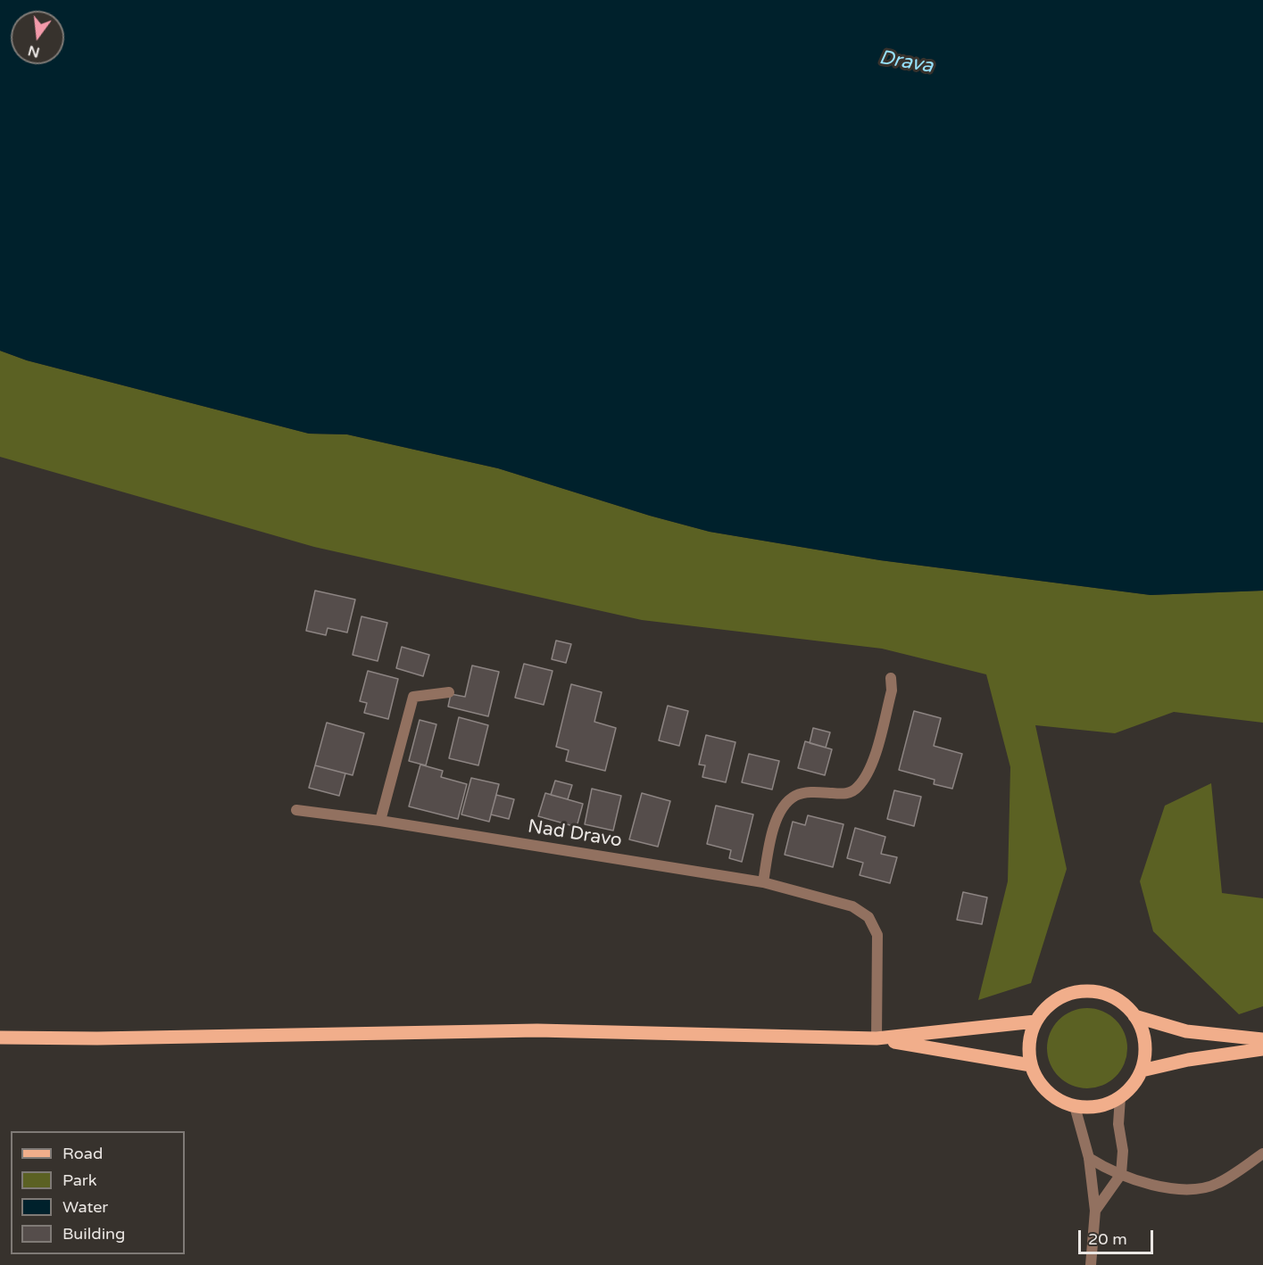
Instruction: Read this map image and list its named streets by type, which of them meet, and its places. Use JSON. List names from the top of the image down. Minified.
{"streets":{"street":["Nad Dravo"]},"water":["Drava"],"legend":["Road","Park","Water","Building"],"scale_bar":"20 m","north":"bottom"}
